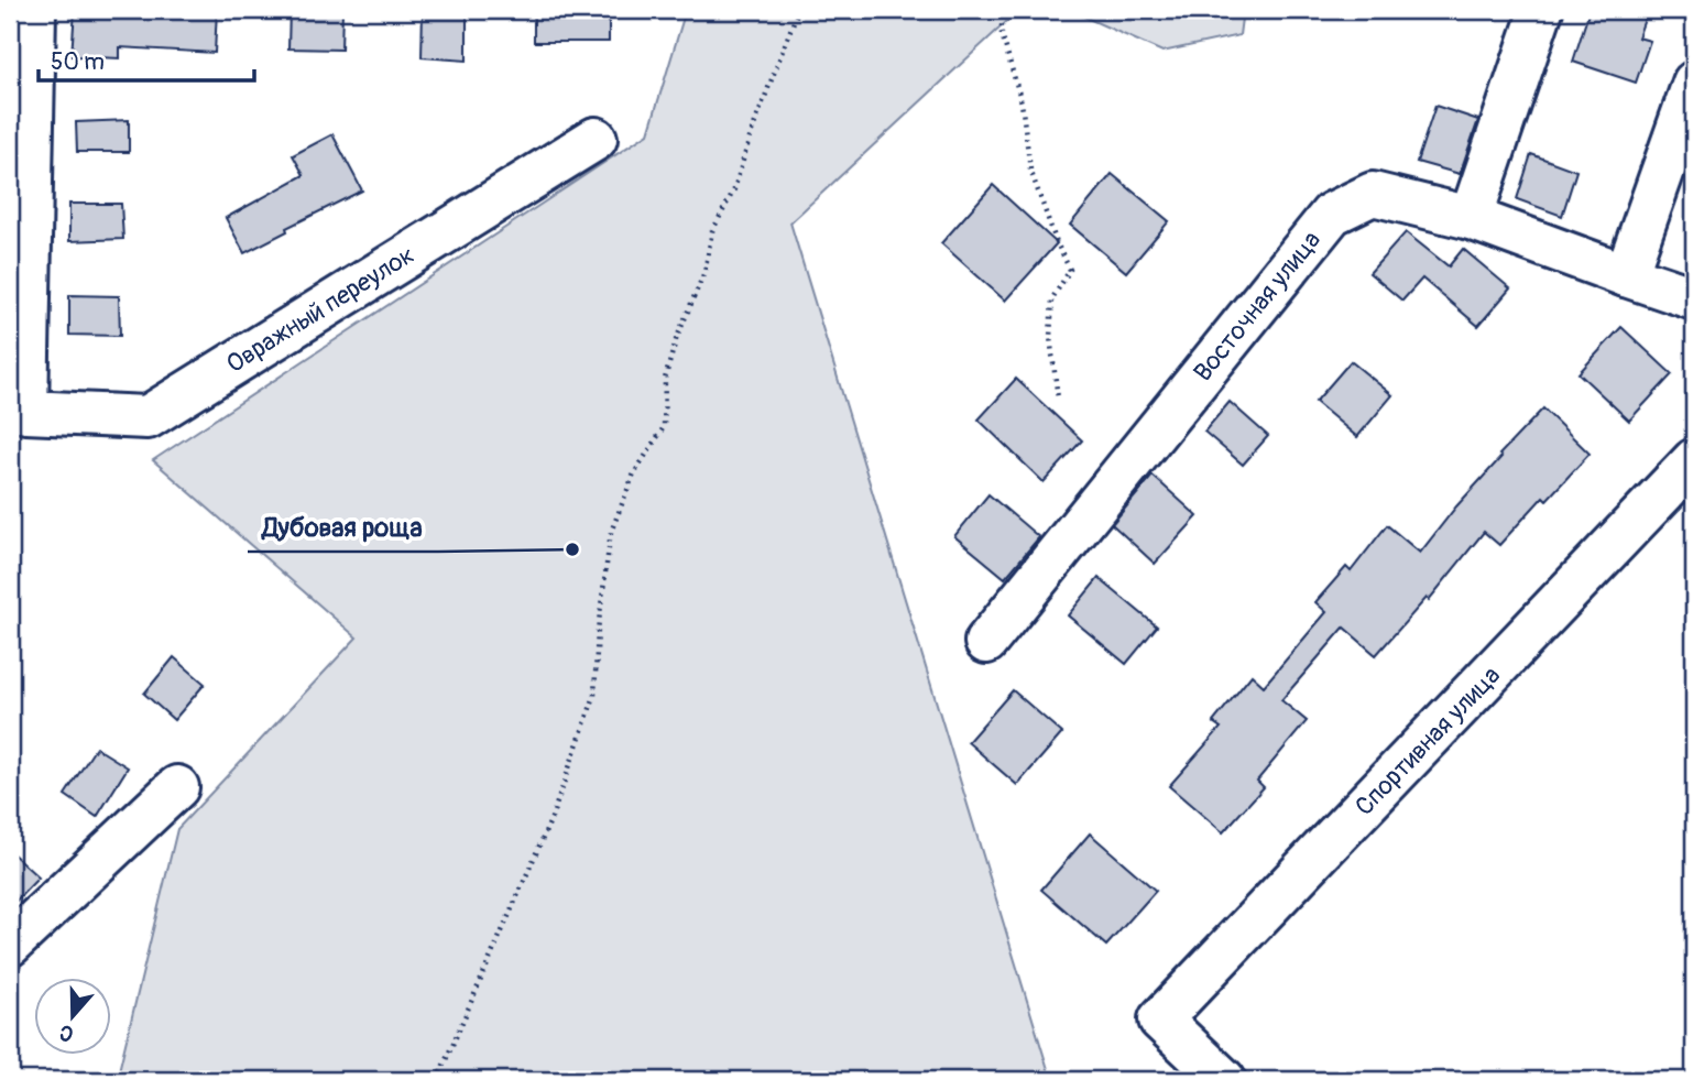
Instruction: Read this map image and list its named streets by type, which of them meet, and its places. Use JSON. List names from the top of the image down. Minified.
{"streets":{"street":["Восточная улица","Овражный переулок","Спортивная улица"]},"places":["Дубовая роща"],"scale_bar":"50 m","north":"bottom"}
